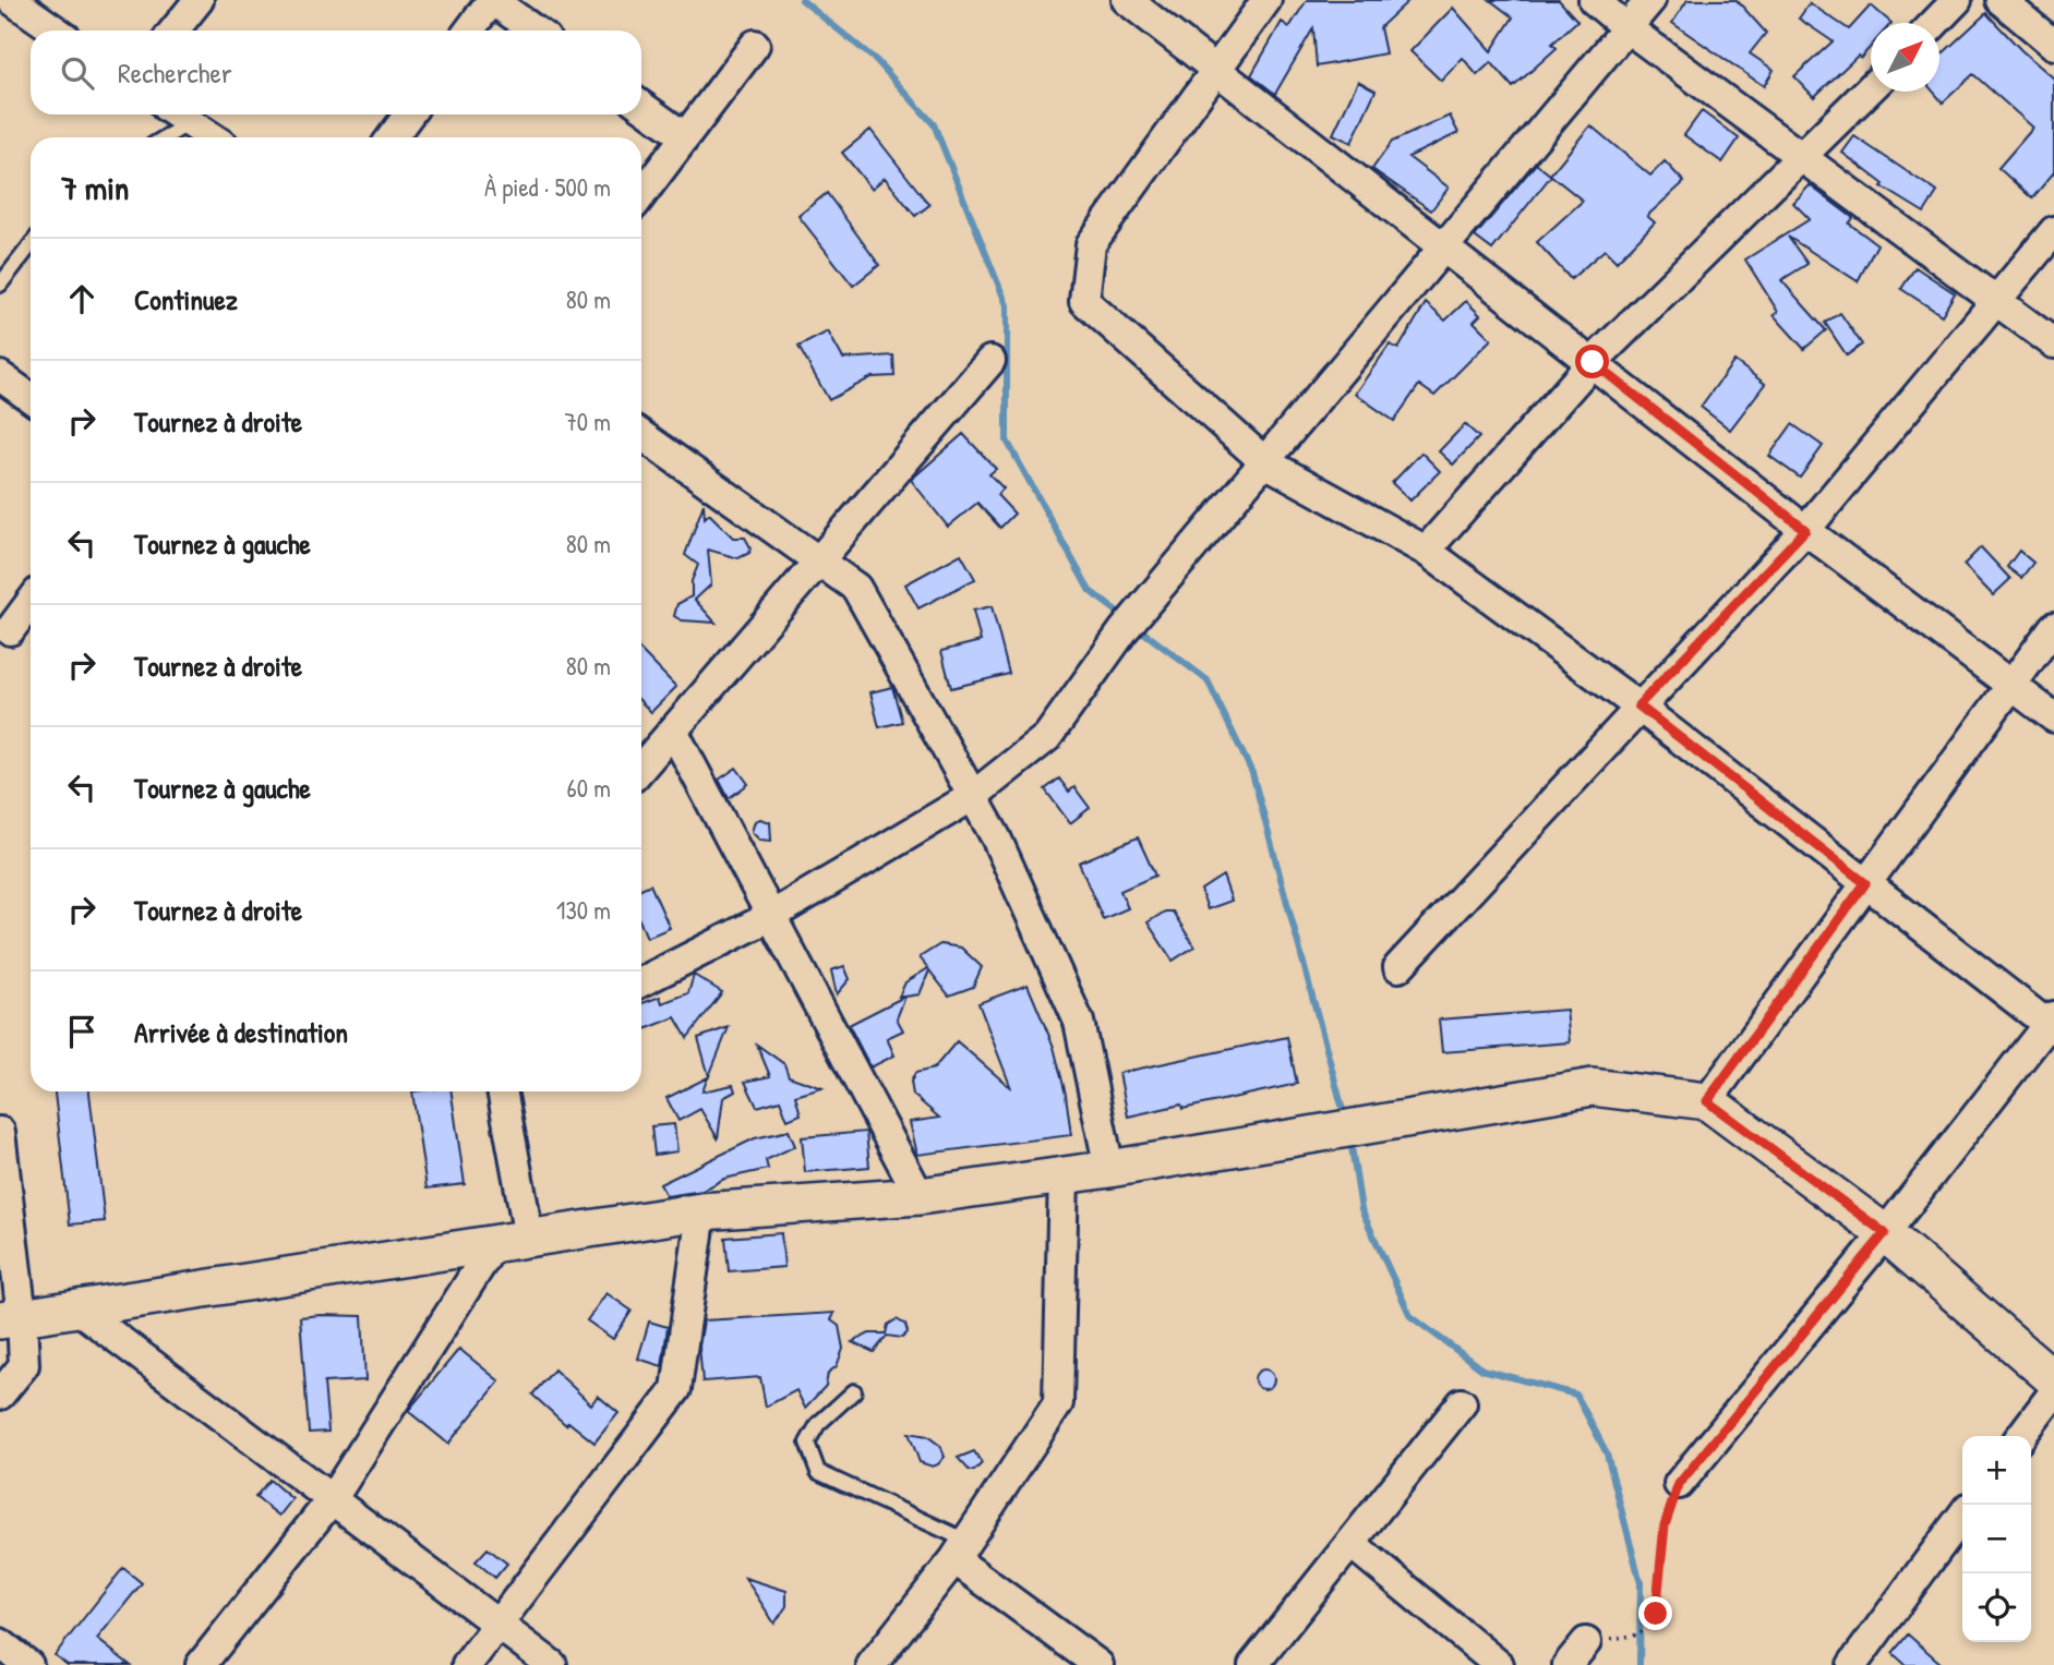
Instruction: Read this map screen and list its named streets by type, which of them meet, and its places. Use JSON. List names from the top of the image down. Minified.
{"north":"top right","page":{"search":"Rechercher","heading":["7 min","À pied · 500 m"],"list":[["Continuez","80 m"],["Tournez à droite","70 m"],["Tournez à gauche","80 m"],["Tournez à droite","80 m"],["Tournez à gauche","60 m"],["Tournez à droite","130 m"],"Arrivée à destination"],"map_buttons":["+","−"]}}
